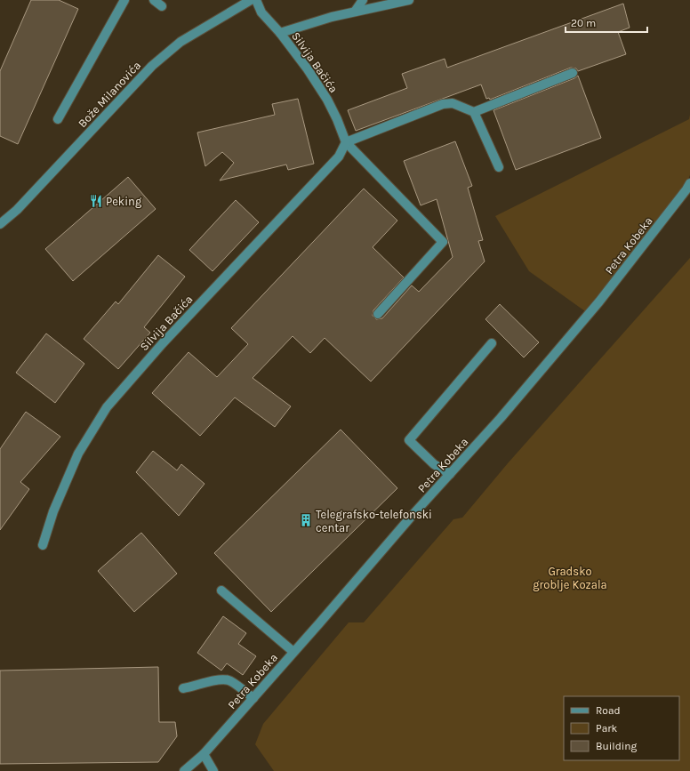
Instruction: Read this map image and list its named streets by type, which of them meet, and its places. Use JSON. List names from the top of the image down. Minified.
{"streets":{"street":["Silvija Bačića","Bože Milanovića","Petra Kobeka"]},"parks":["Gradsko groblje Kozala"],"places":{"restaurant":["Peking"],"building":["Telegrafsko-telefonski centar"]},"legend":["Road","Park","Building"],"scale_bar":"20 m"}
